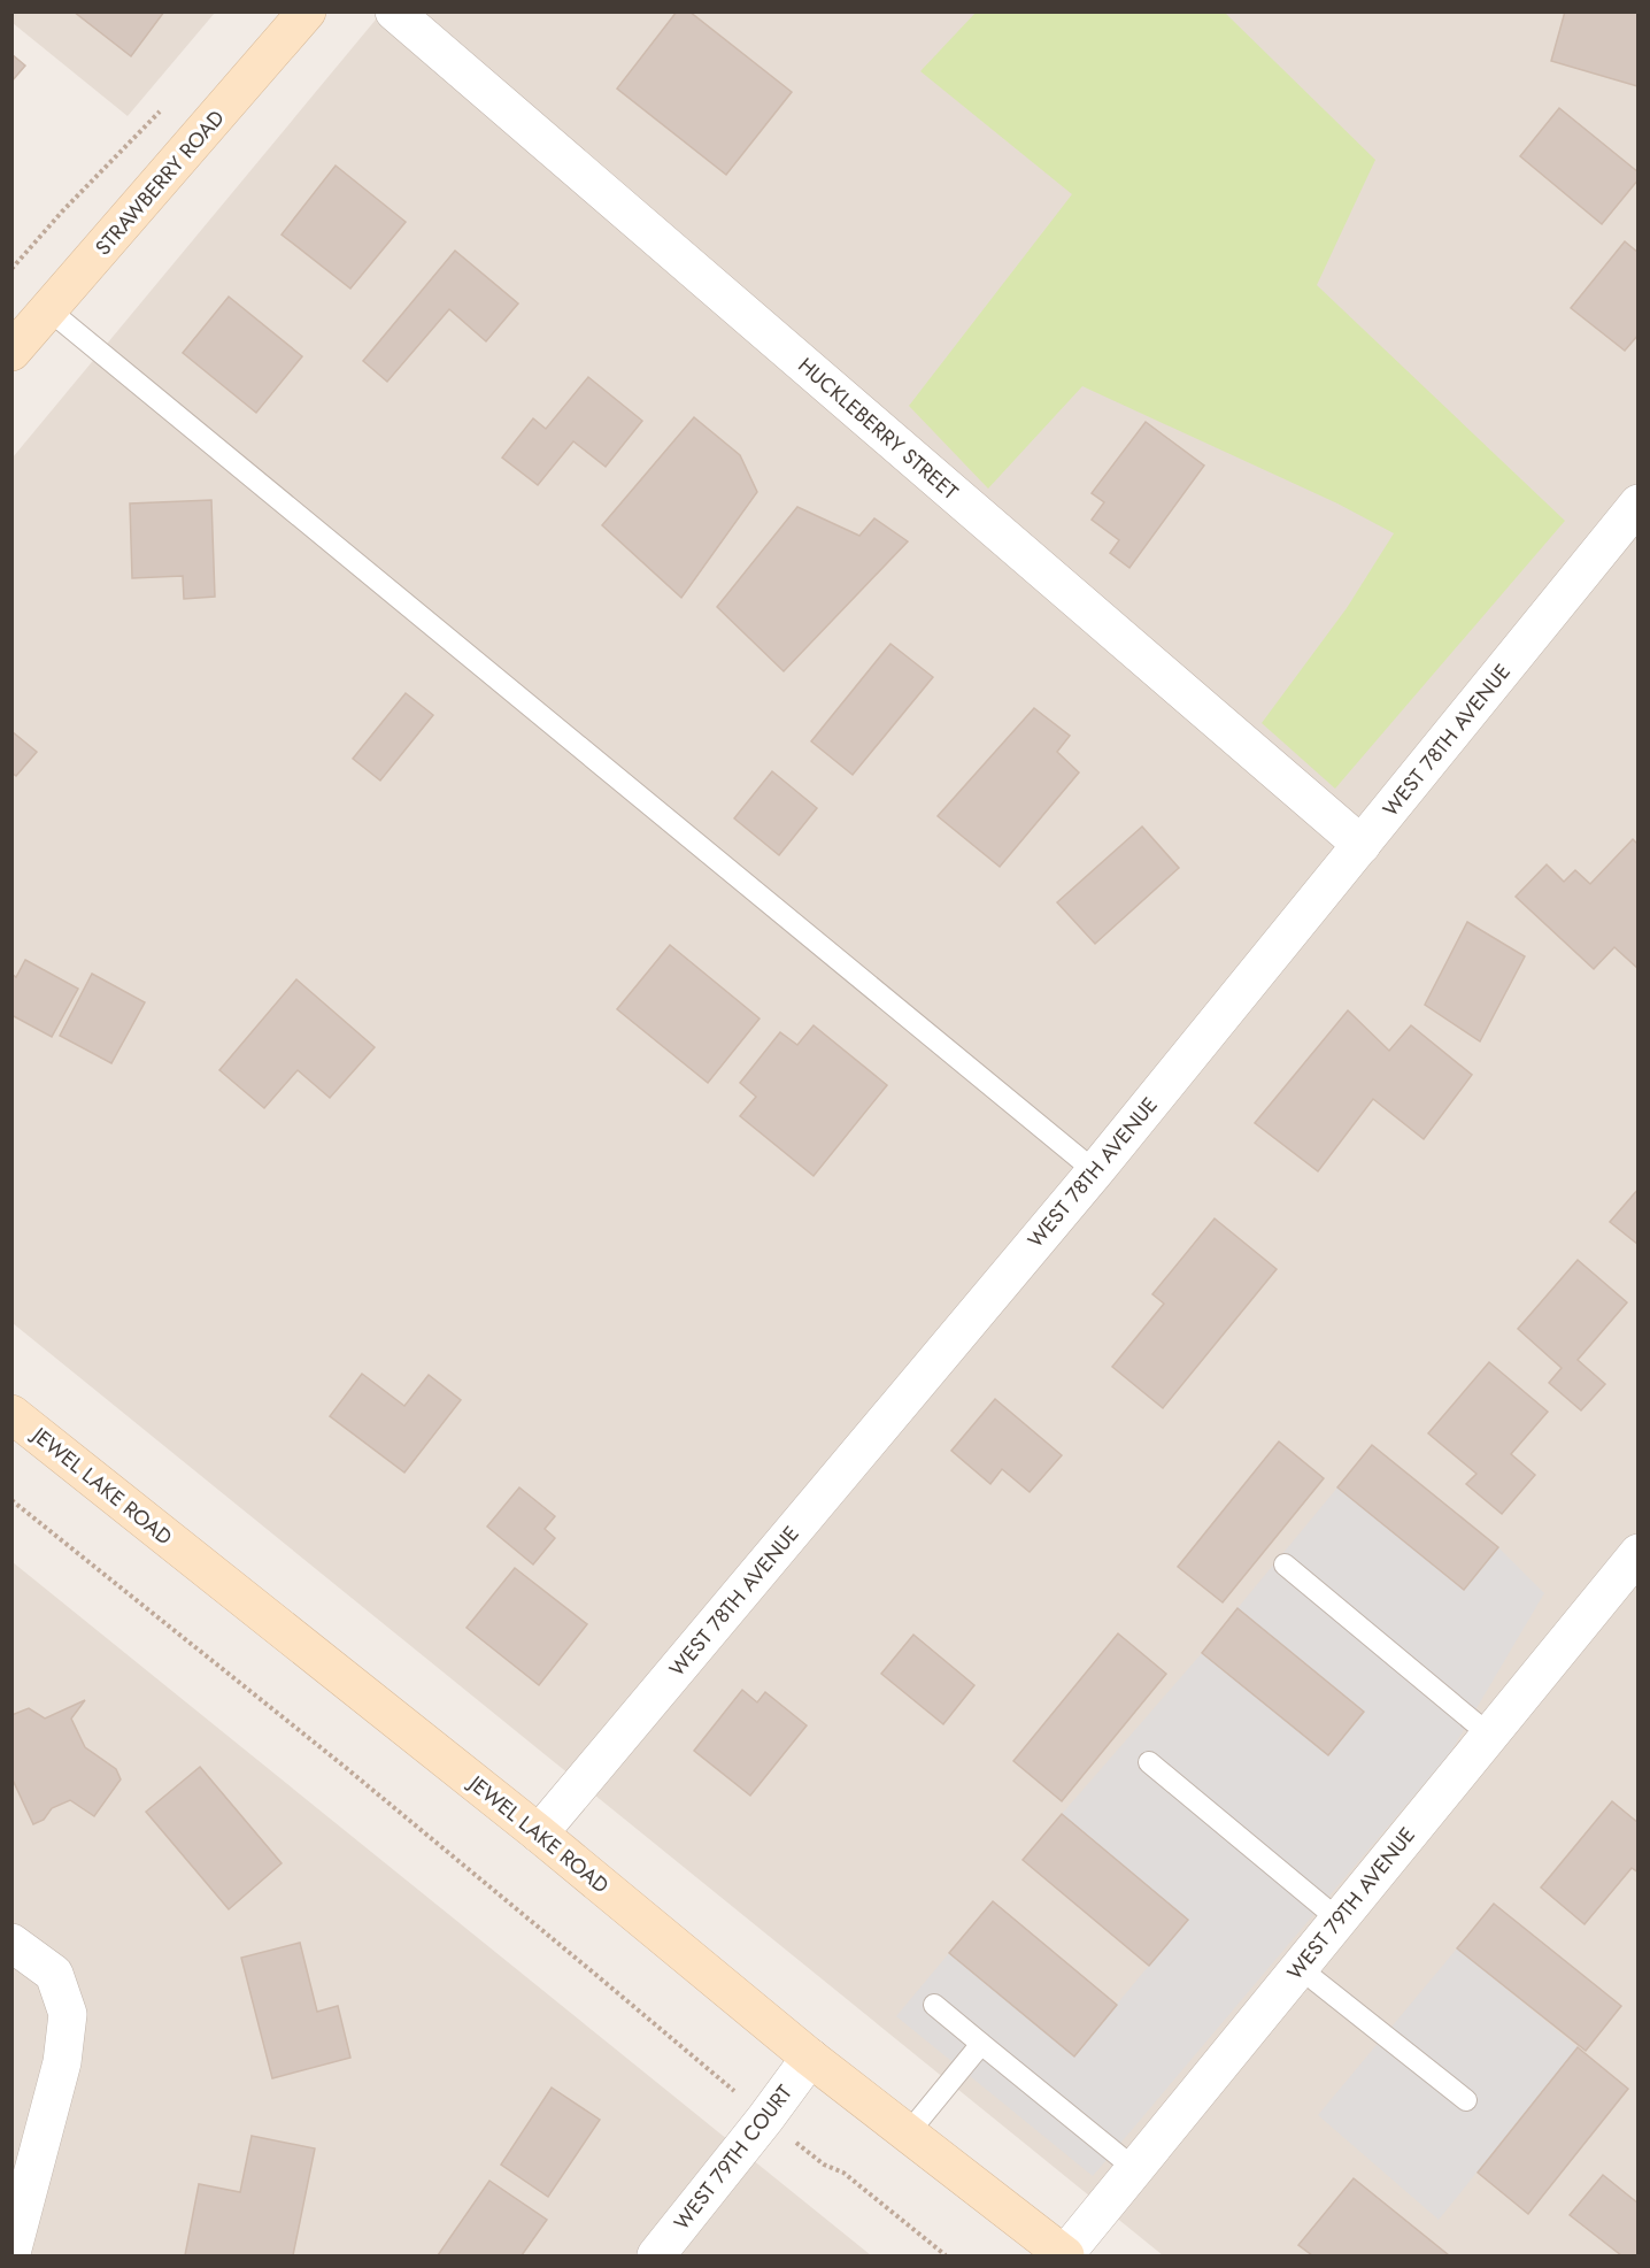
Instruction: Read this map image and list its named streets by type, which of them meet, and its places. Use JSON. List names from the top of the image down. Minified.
{"streets":{"main road":["STRAWBERRY ROAD","JEWEL LAKE ROAD"],"street":["HUCKLEBERRY STREET","WEST 78TH AVENUE","WEST 79TH AVENUE","WEST 79TH COURT"]},"crossings":[["HUCKLEBERRY STREET","WEST 78TH AVENUE"],["WEST 78TH AVENUE","JEWEL LAKE ROAD"],["JEWEL LAKE ROAD","WEST 79TH AVENUE"],["JEWEL LAKE ROAD","WEST 79TH COURT"]]}
